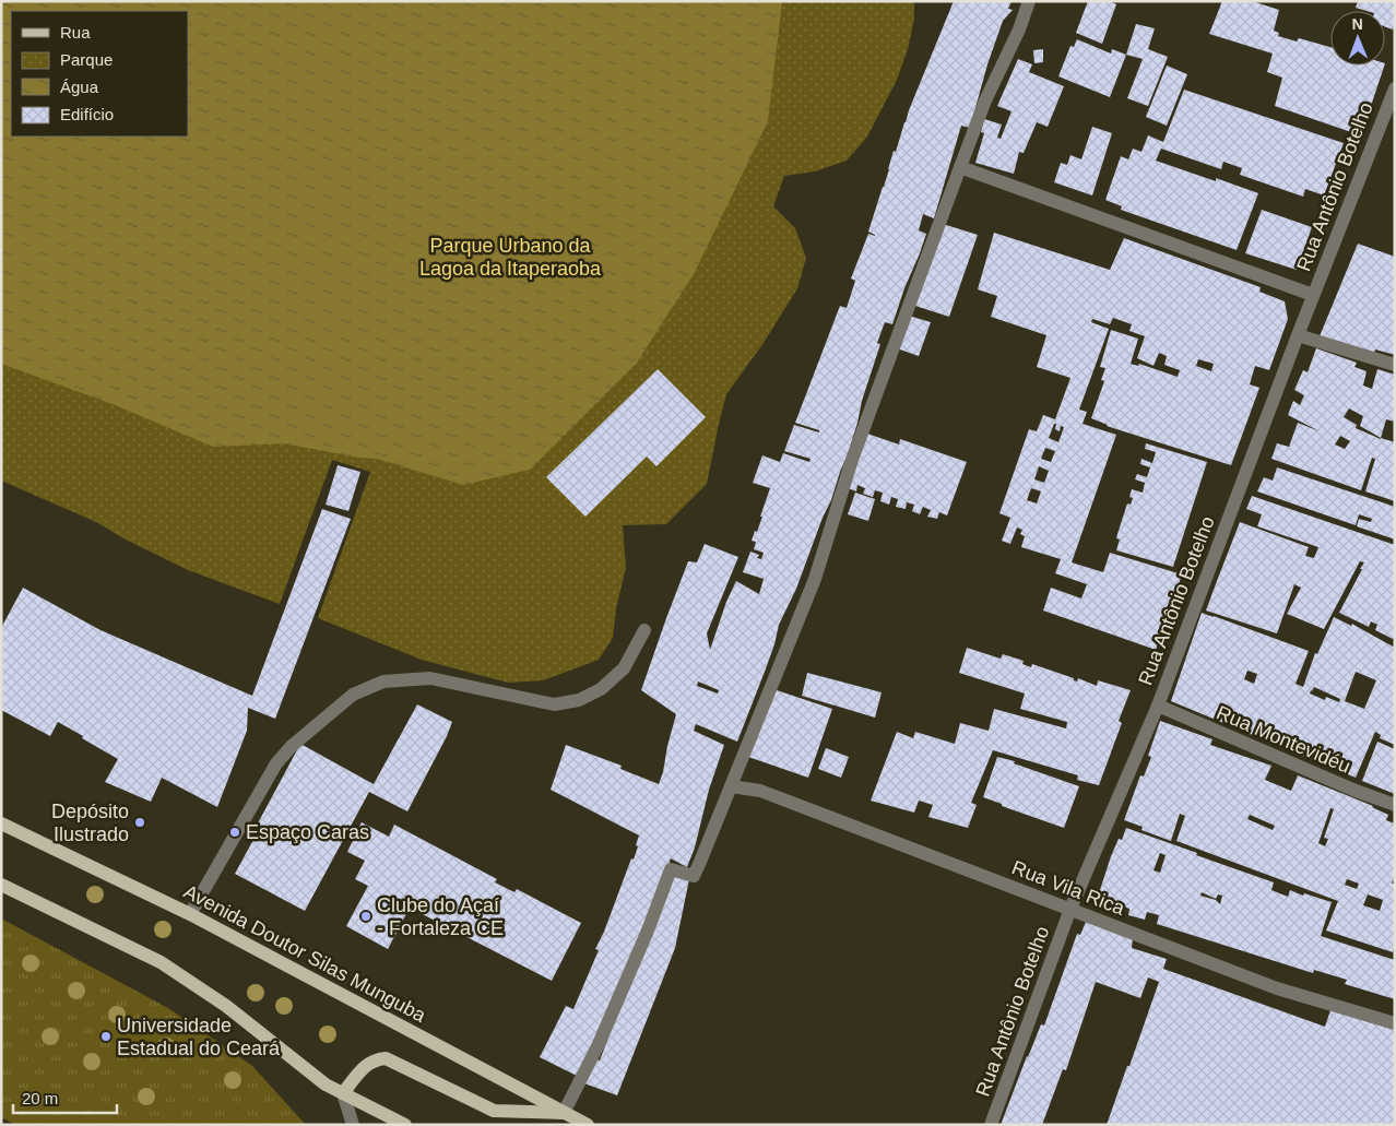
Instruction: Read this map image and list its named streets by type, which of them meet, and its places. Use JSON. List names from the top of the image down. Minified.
{"streets":{"main road":["Avenida Doutor Silas Munguba"],"street":["Rua Antônio Botelho","Rua Montevidéu","Rua Vila Rica"]},"crossings":[["Rua Antônio Botelho","Rua Montevidéu"],["Rua Antônio Botelho","Rua Vila Rica"]],"parks":["Parque Urbano da Lagoa da Itaperaoba"],"places":["Depósito Ilustrado","Espaço Caras","Clube do Açaí - Fortaleza CE","Universidade Estadual do Ceará"],"legend":["Rua","Parque","Água","Edifício"],"scale_bar":"20 m","north":"top"}
